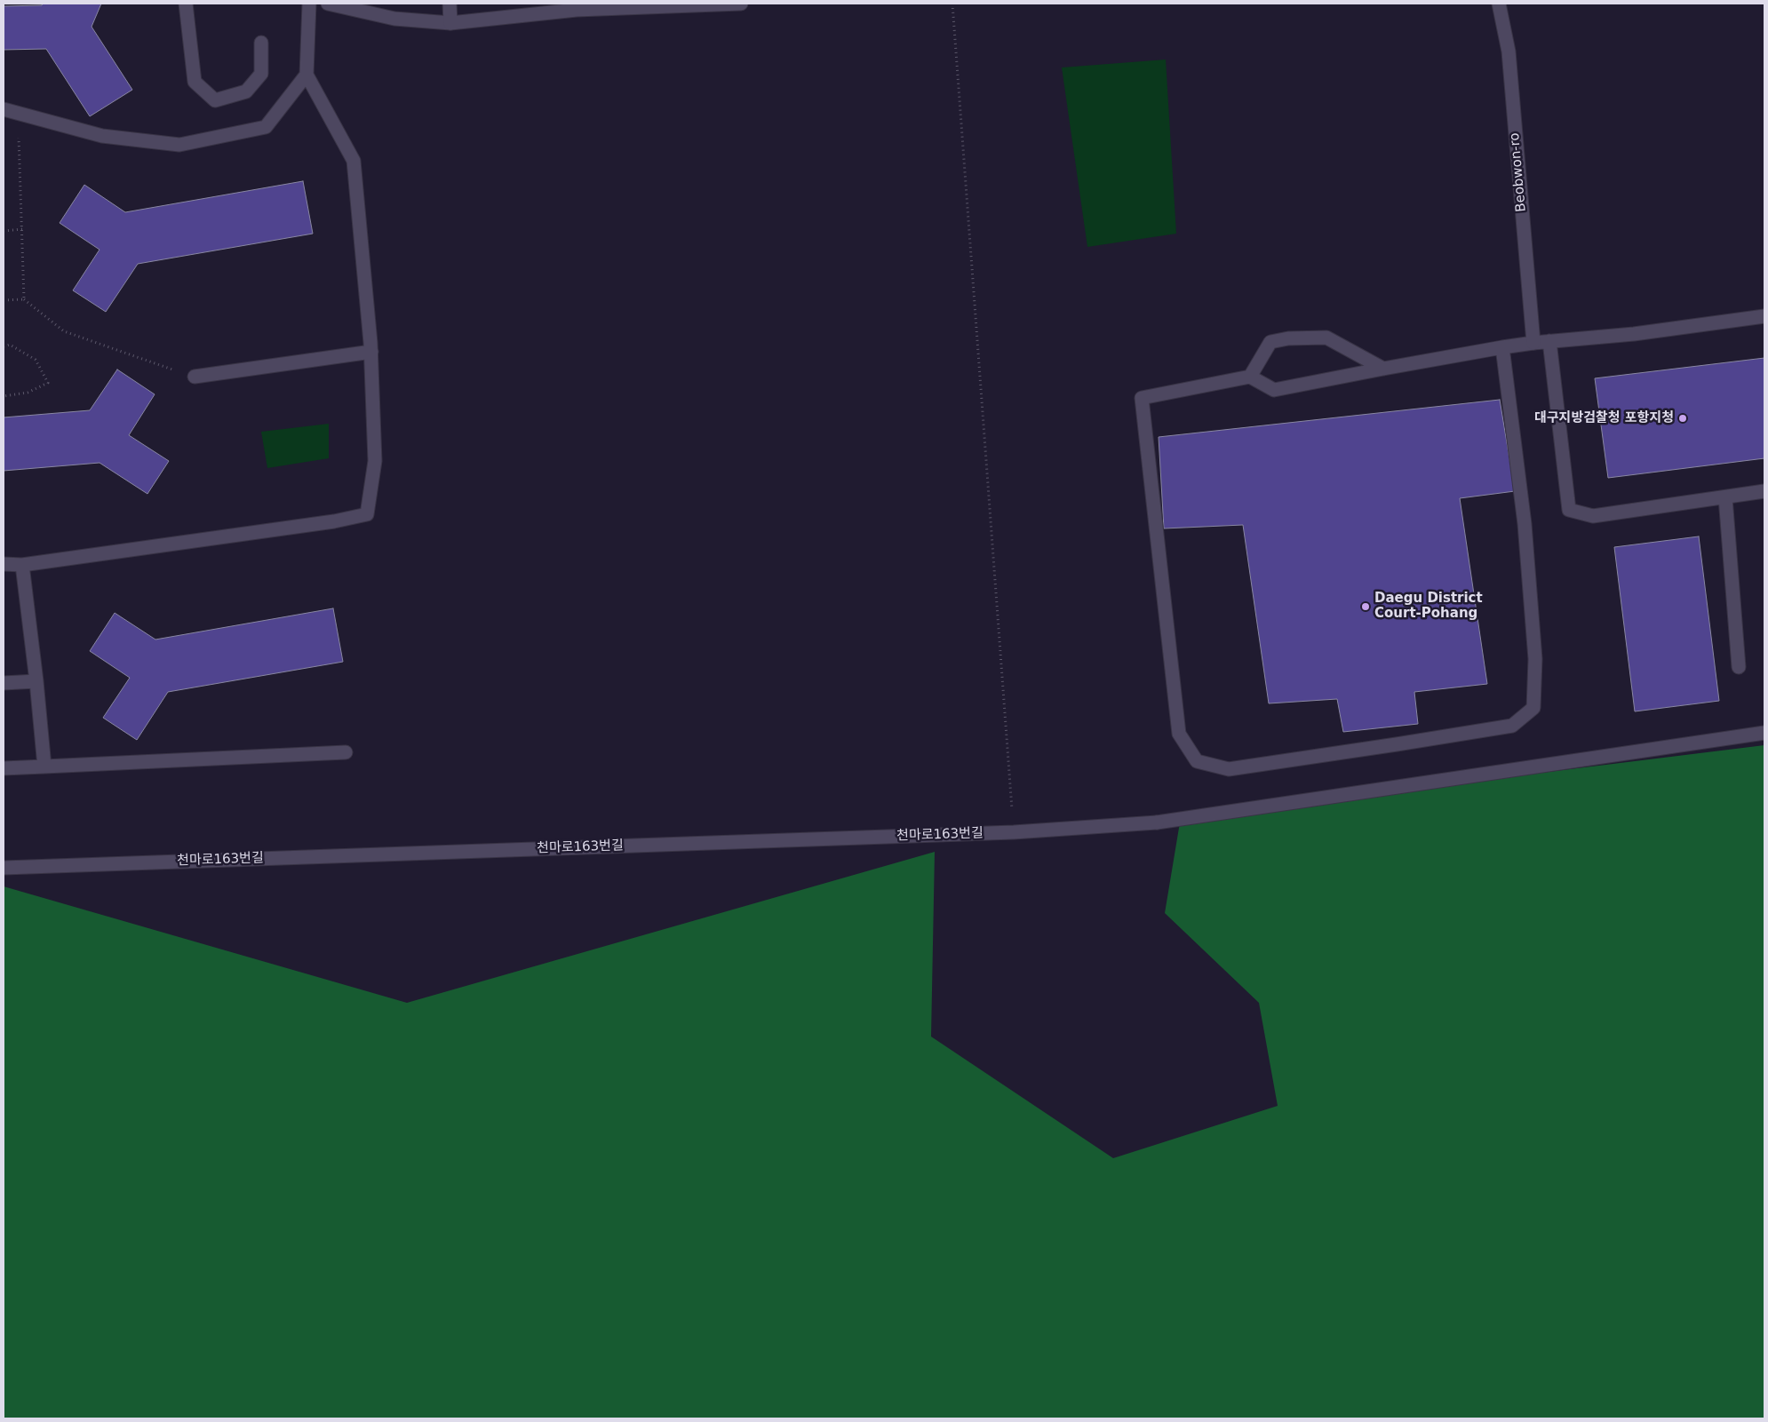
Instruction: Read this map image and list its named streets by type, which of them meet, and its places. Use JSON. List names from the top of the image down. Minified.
{"streets":{"street":["Beobwon-ro","천마로163번길"]},"places":["대구지방검찰청 포항지청","Daegu District Court-Pohang"]}
